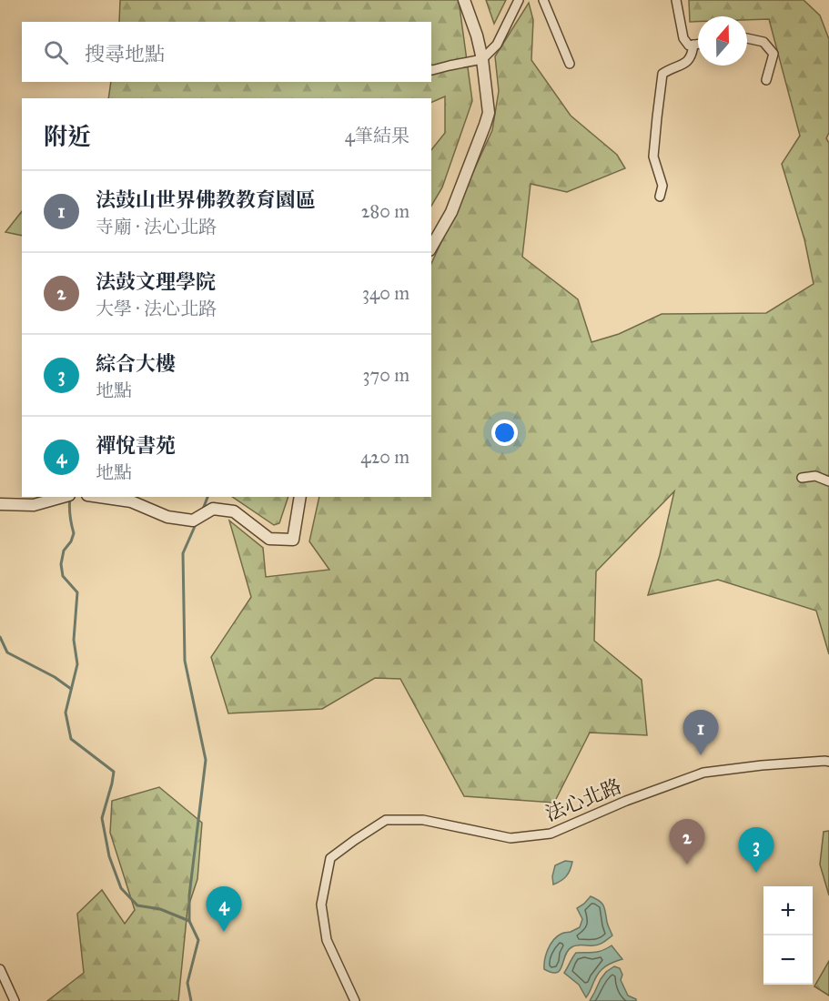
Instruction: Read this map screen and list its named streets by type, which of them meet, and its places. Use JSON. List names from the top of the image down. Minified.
{"streets":{"street":["法心北路"]},"north":"top","page":{"search":"搜尋地點","heading":["附近","4筆結果"],"list":[{"mark":"1","name":"法鼓山世界佛教教育園區","note":"寺廟 · 法心北路","value":"280 m"},{"mark":"2","name":"法鼓文理學院","note":"大學 · 法心北路","value":"340 m"},{"mark":"3","name":"綜合大樓","note":"地點","value":"370 m"},{"mark":"4","name":"禪悅書苑","note":"地點","value":"420 m"}],"pins":["1","2","3","4"],"map_buttons":["+","−"]}}
